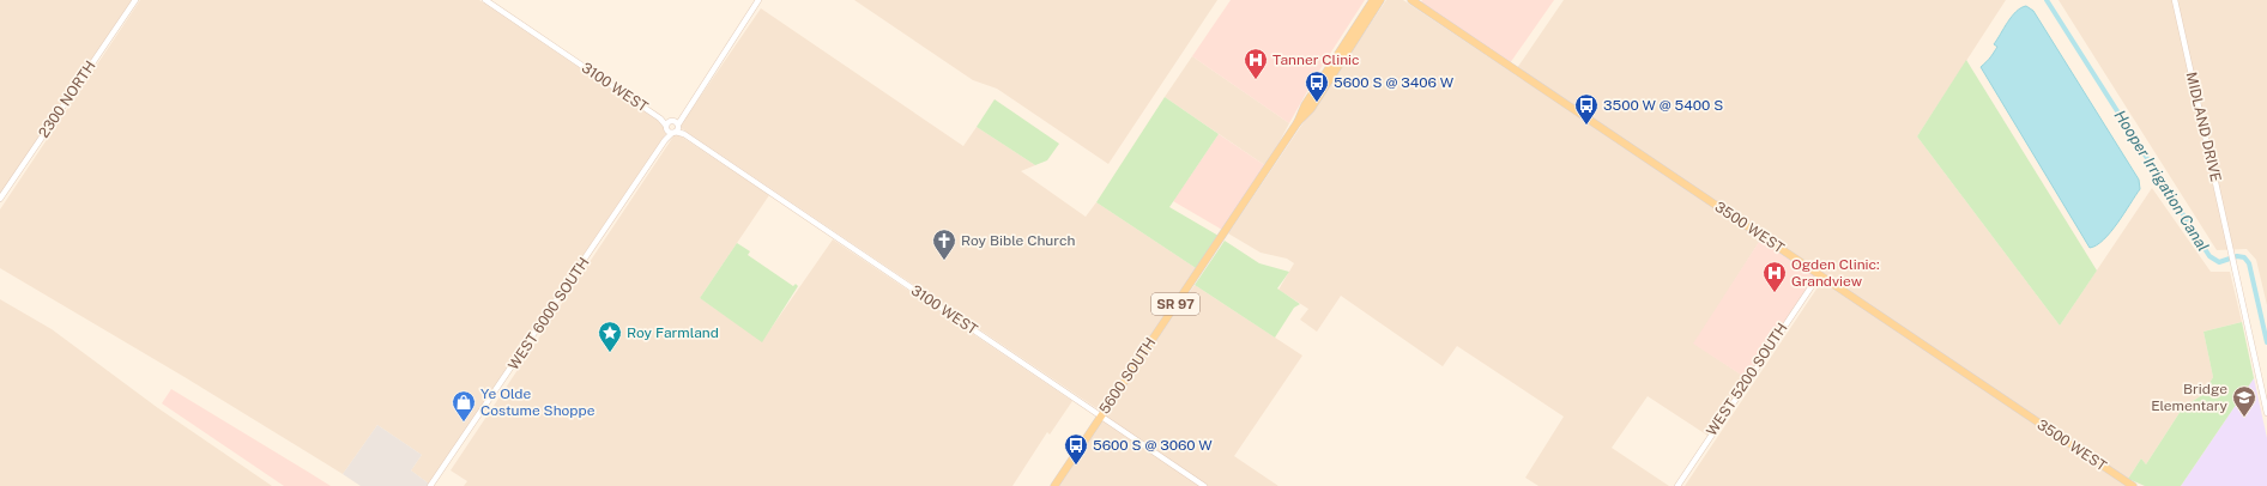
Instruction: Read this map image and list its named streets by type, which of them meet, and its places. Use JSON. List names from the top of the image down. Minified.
{"streets":{"main road":["3500 WEST","SR 97","5600 SOUTH"],"street":["3100 WEST","2300 NORTH","MIDLAND DRIVE","WEST 6000 SOUTH","WEST 5200 SOUTH"]},"crossings":[["3100 WEST","WEST 6000 SOUTH"],["3100 WEST","5600 SOUTH"],["3500 WEST","WEST 5200 SOUTH"]],"water":["Hooper Irrigation Canal"],"places":{"hospital":["Tanner Clinic","Ogden Clinic: Grandview"],"bus stop":["5600 S @ 3406 W","3500 W @ 5400 S","5600 S @ 3060 W"],"church":["Roy Bible Church"],"place":["Roy Farmland"],"school or university":["Bridge Elementary"],"shop":["Ye Olde Costume Shoppe"]}}
